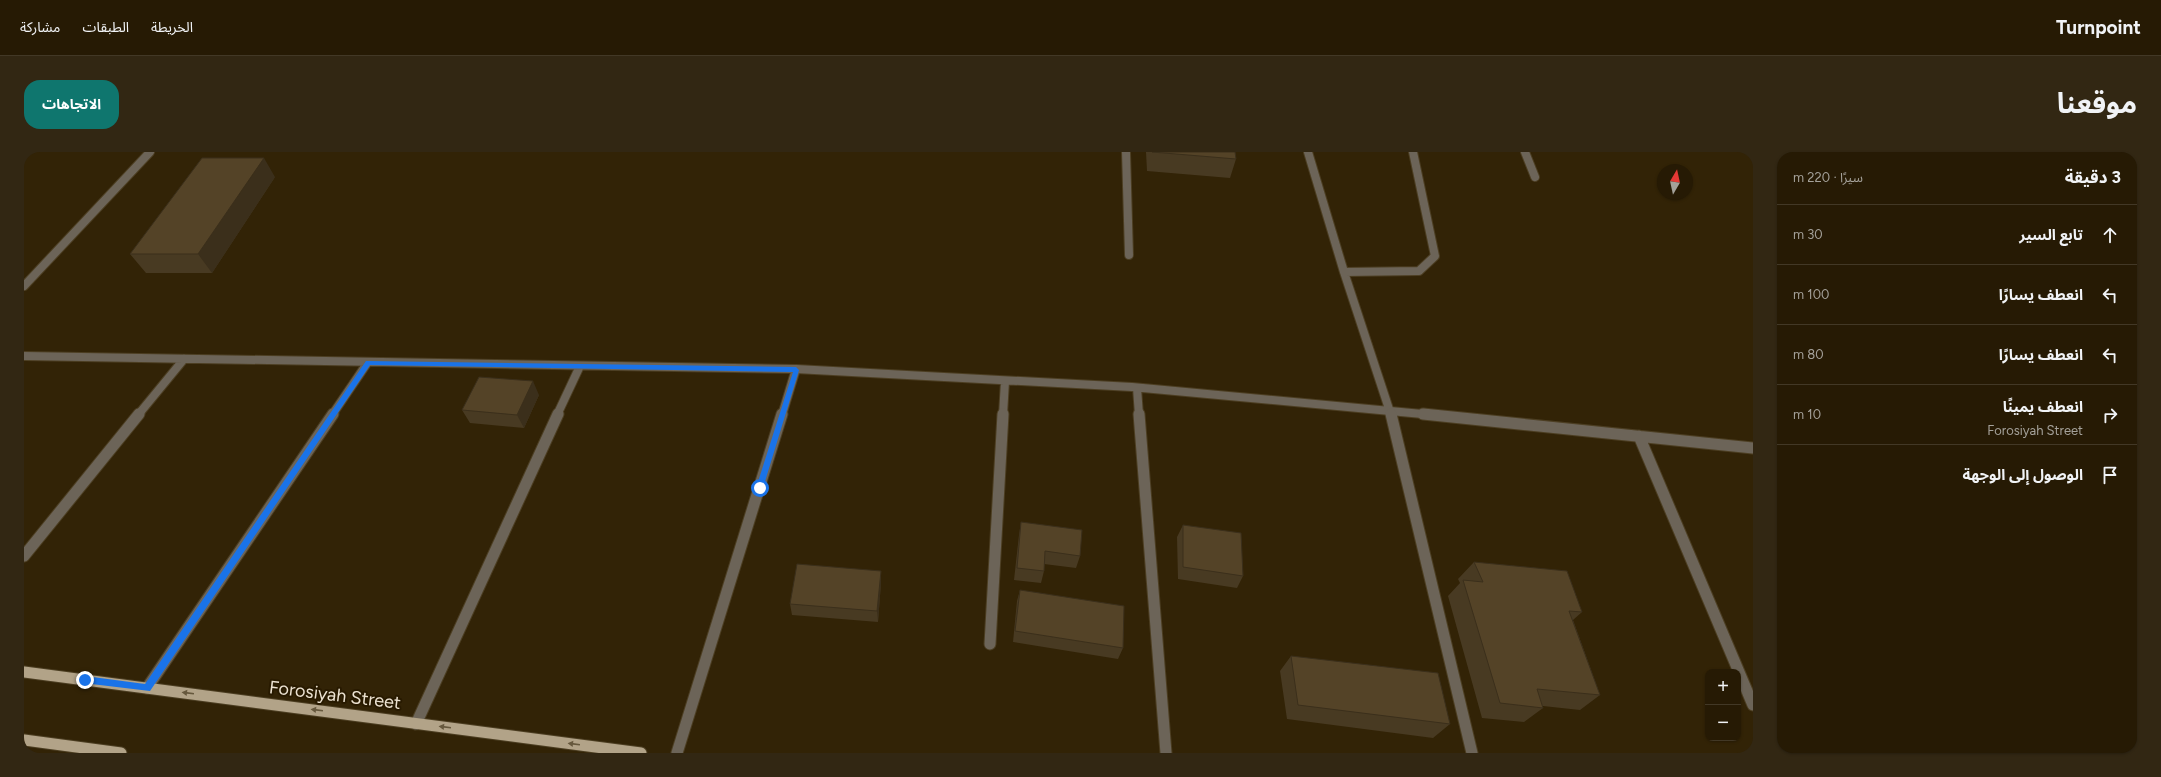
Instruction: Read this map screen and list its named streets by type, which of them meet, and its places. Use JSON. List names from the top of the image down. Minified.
{"streets":{"main road":["Forosiyah Street"]},"one_way":["Forosiyah Street"],"north":"top","page":{"header":"Turnpoint","nav":["الخريطة","الطبقات","مشاركة"],"title":"موقعنا","buttons":"الاتجاهات","heading":["3 دقيقة","سيرًا · 220 m"],"list":[["تابع السير","30 m"],["انعطف يسارًا","100 m"],["انعطف يسارًا","80 m"],["انعطف يمينًا","Forosiyah Street","10 m"],"الوصول إلى الوجهة"],"map_buttons":["+","−"]}}
